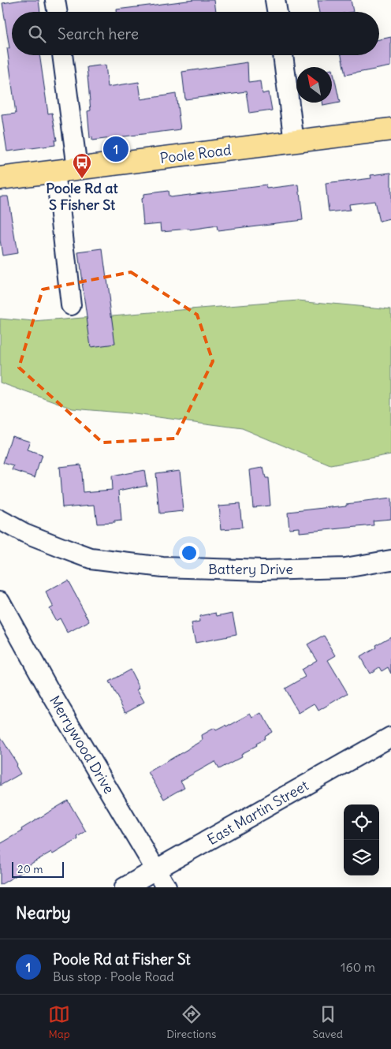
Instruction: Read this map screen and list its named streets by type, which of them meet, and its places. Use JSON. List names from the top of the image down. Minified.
{"streets":{"main road":["Poole Road"],"street":["Battery Drive","Merrywood Drive","East Martin Street"]},"crossings":[["Merrywood Drive","East Martin Street"]],"places":{"bus stop":["Poole Rd at S Fisher St"]},"scale_bar":"20 m","north":"top left","page":{"search":"Search here","pins":"1","scale":"20 m","heading":"Nearby","list":[{"mark":"1","name":"Poole Rd at Fisher St","note":"Bus stop · Poole Road","value":"160 m"}],"nav":["Map","Directions","Saved"]}}
